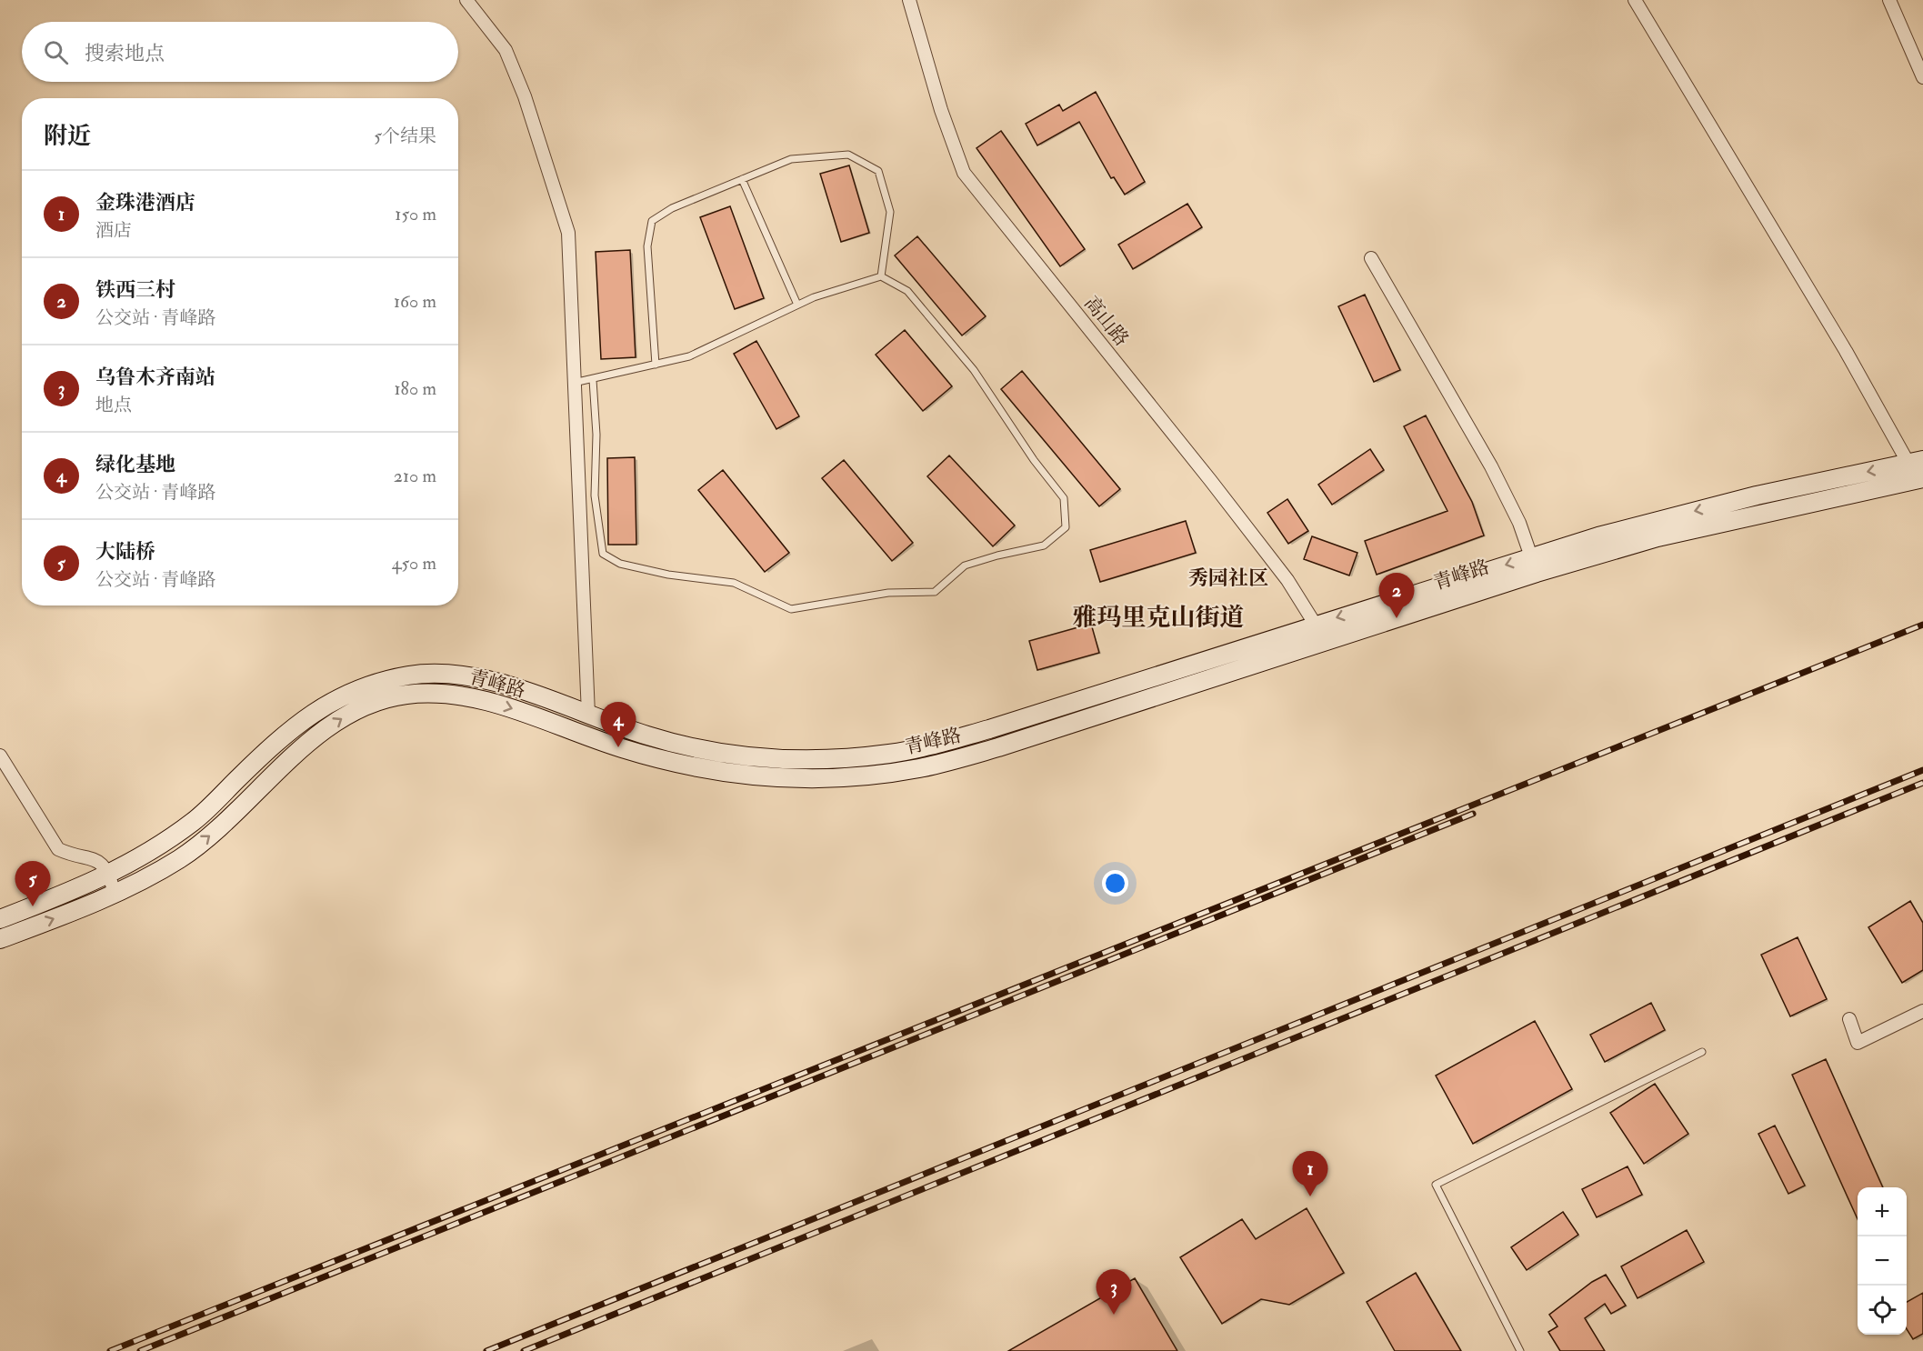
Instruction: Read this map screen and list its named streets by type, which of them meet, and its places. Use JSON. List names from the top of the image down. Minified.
{"streets":{"main road":["青峰路"],"street":["高山路"]},"crossings":[["高山路","青峰路"]],"districts":["秀园社区","雅玛里克山街道"],"page":{"search":"搜索地点","heading":["附近","5个结果"],"list":[{"mark":"1","name":"金珠港酒店","note":"酒店","value":"150 m"},{"mark":"2","name":"铁西三村","note":"公交站 · 青峰路","value":"160 m"},{"mark":"3","name":"乌鲁木齐南站","note":"地点","value":"180 m"},{"mark":"4","name":"绿化基地","note":"公交站 · 青峰路","value":"210 m"},{"mark":"5","name":"大陆桥","note":"公交站 · 青峰路","value":"450 m"}],"pins":["2","4","5","1","3"],"map_buttons":["+","−"]}}
